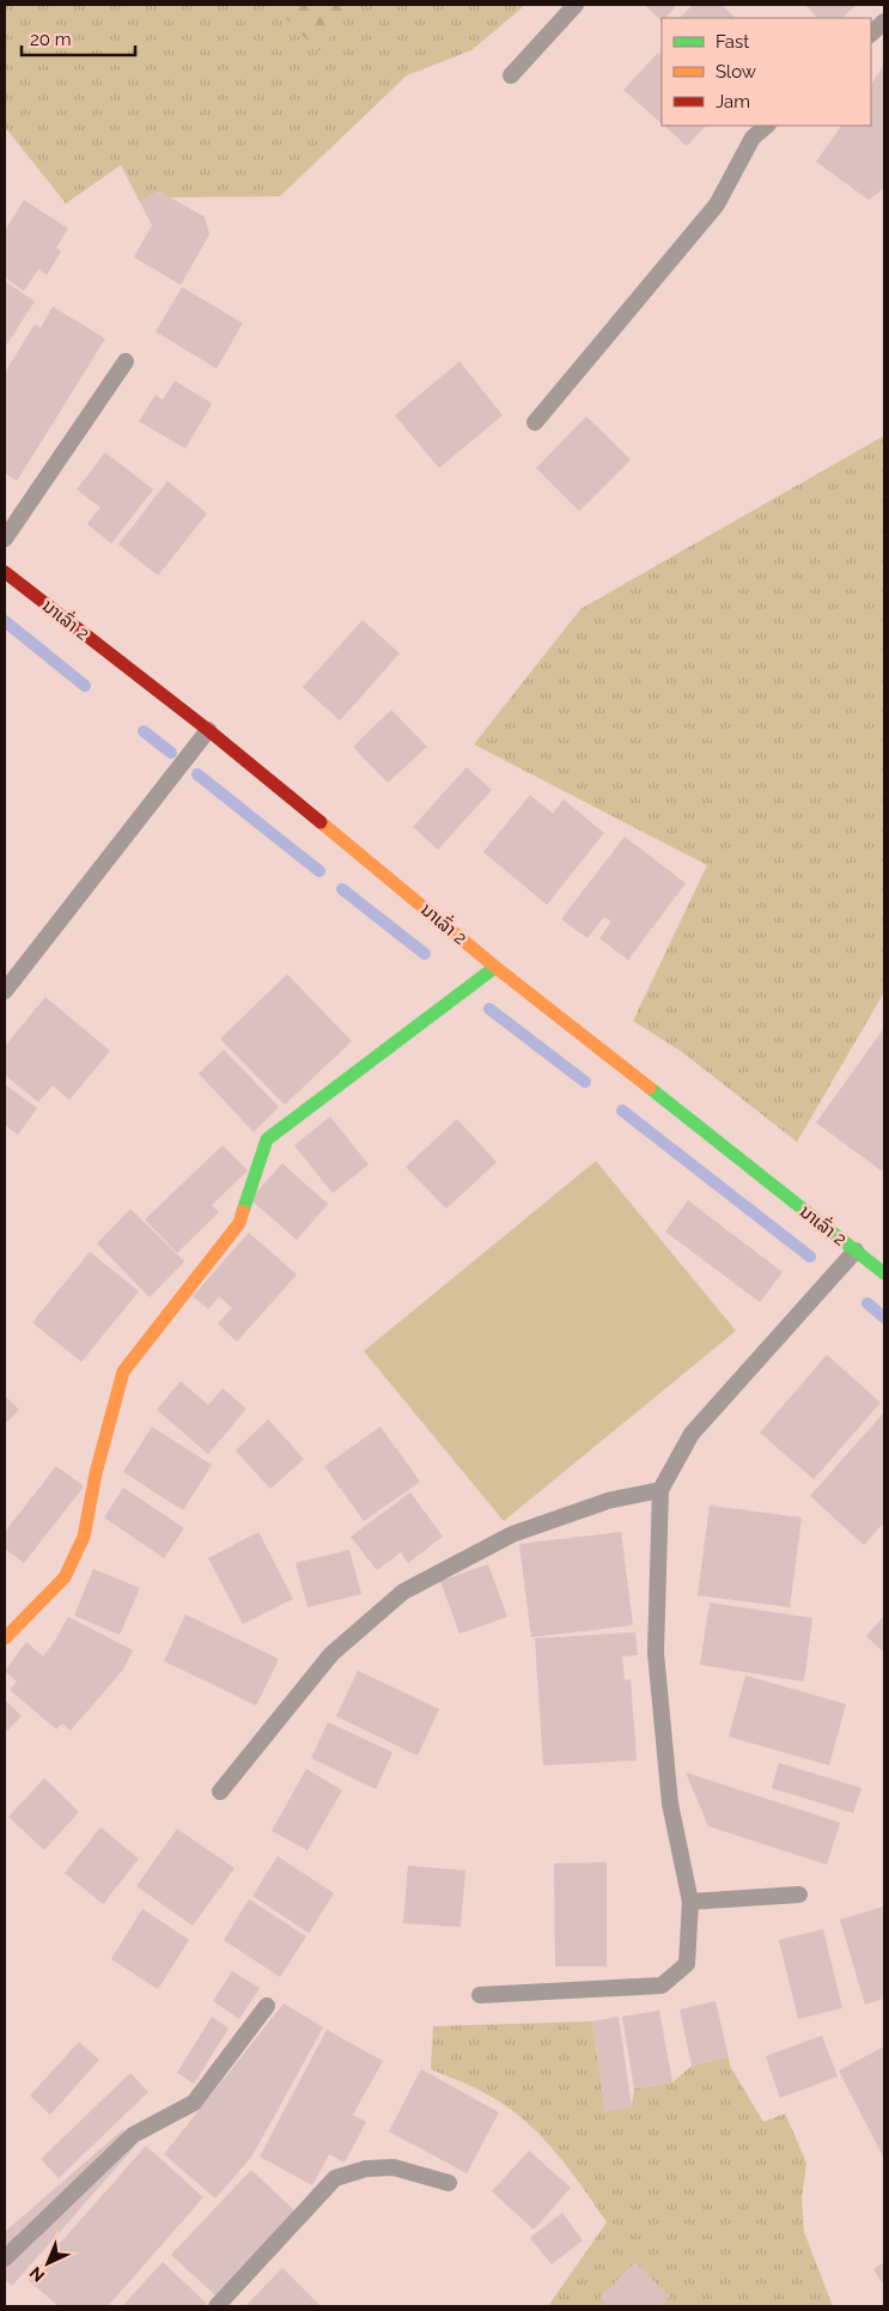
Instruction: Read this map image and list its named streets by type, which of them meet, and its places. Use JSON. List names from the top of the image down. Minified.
{"streets":{"street":["ນາເລົ່າ 2"]},"legend":["Fast","Slow","Jam"],"scale_bar":"20 m","north":"bottom left"}
